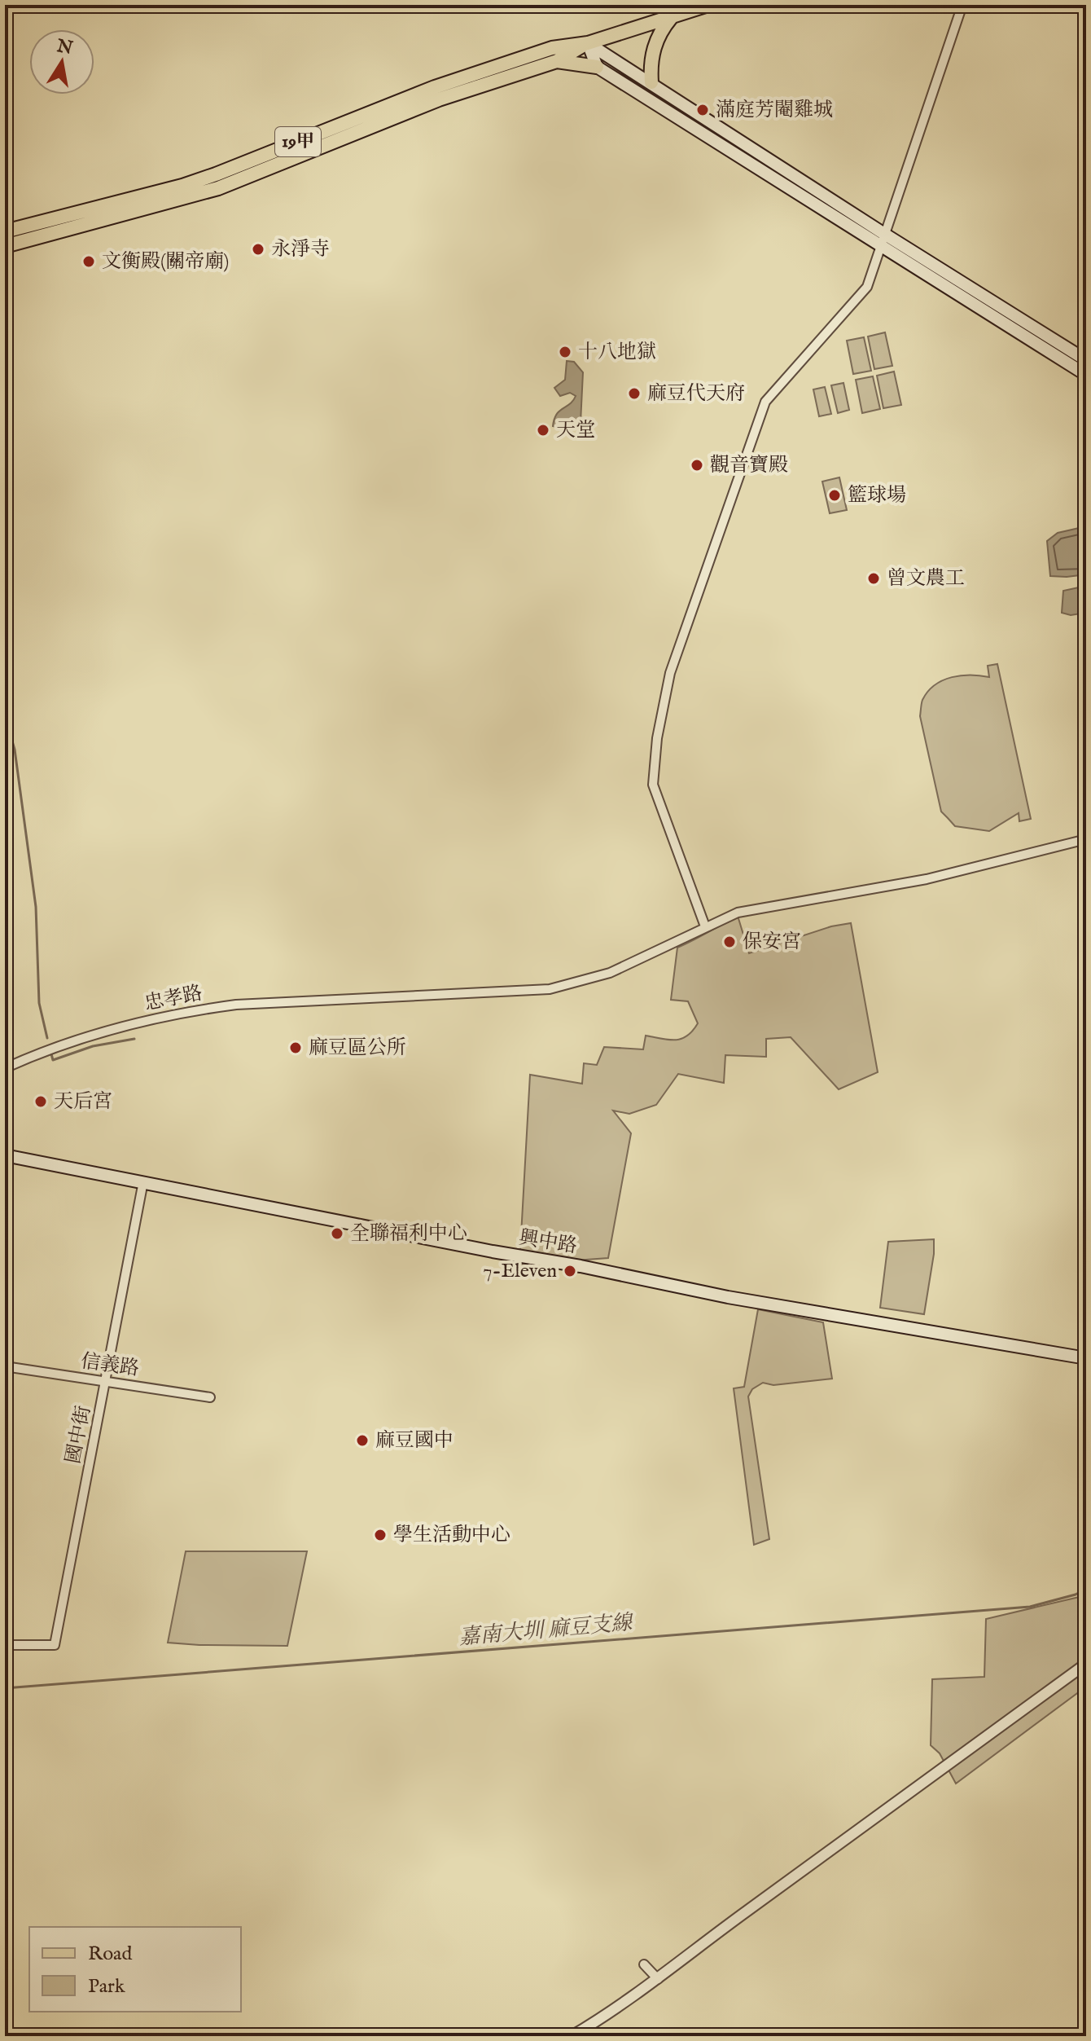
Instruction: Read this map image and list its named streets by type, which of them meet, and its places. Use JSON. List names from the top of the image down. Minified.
{"streets":{"main road":["19甲","興中路"],"street":["忠孝路","信義路","國中街"]},"crossings":[["興中路","國中街"],["信義路","國中街"]],"water":["嘉南大圳 麻豆支線"],"places":["滿庭芳閹雞城","永淨寺","文衡殿(關帝廟)","十八地獄","麻豆代天府","天堂","觀音寶殿","籃球場","曾文農工","保安宮","麻豆區公所","天后宮","全聯福利中心","7-Eleven","麻豆國中","學生活動中心"],"legend":["Road","Park"],"north":"top"}
